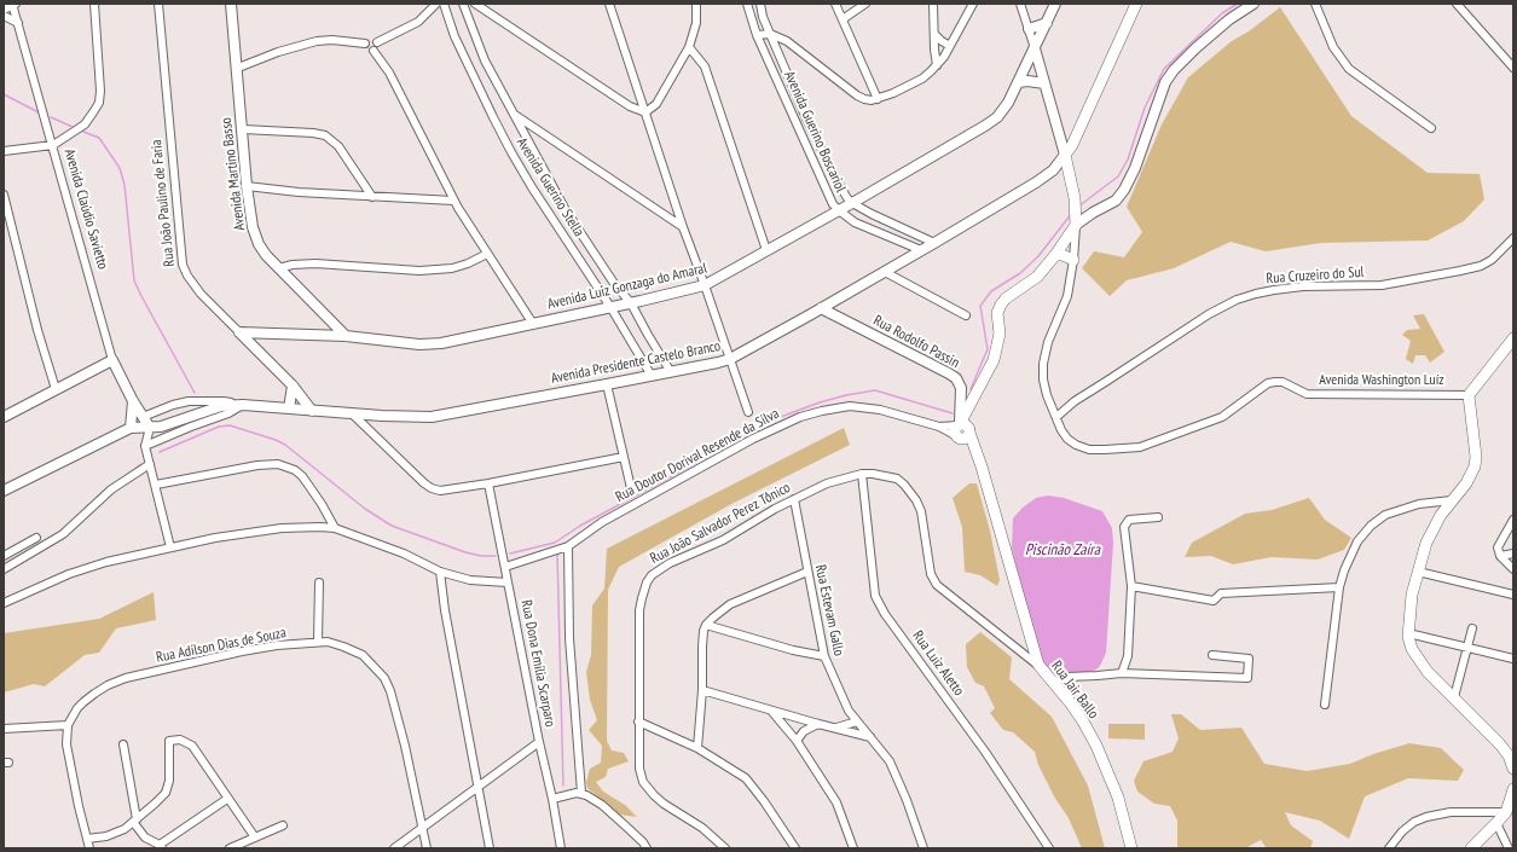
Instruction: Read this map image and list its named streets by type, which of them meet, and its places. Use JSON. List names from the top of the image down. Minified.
{"streets":{"main road":["Avenida Presidente Castelo Branco","Rua Jair Ballo"],"street":["Avenida Guerino Boscariol","Avenida Martino Basso","Avenida Guerino Stella","Rua João Paulino de Faria","Avenida Claúdio Savietto","Rua Cruzeiro do Sul","Avenida Luiz Gonzaga do Amaral","Rua Rodolfo Passin","Avenida Washington Luíz","Rua Doutor Dorival Resende da Silva","Rua João Salvador Perez Tônico","Rua Estevam Gallo","Rua Adílson Dias de Souza","Rua Dona Emília Scarparo","Rua Luiz Aletto"]},"crossings":[["Avenida Guerino Boscariol","Avenida Luiz Gonzaga do Amaral"],["Avenida Guerino Boscariol","Avenida Presidente Castelo Branco"],["Avenida Martino Basso","Avenida Luiz Gonzaga do Amaral"],["Avenida Guerino Stella","Avenida Luiz Gonzaga do Amaral"],["Avenida Guerino Stella","Avenida Presidente Castelo Branco"],["Rua João Paulino de Faria","Avenida Luiz Gonzaga do Amaral"],["Rua João Paulino de Faria","Avenida Presidente Castelo Branco"],["Avenida Claúdio Savietto","Avenida Presidente Castelo Branco"],["Rua Cruzeiro do Sul","Avenida Washington Luíz"],["Rua Rodolfo Passin","Avenida Presidente Castelo Branco"],["Rua Rodolfo Passin","Rua Doutor Dorival Resende da Silva"],["Rua Rodolfo Passin","Rua Jair Ballo"],["Rua Doutor Dorival Resende da Silva","Rua Dona Emília Scarparo"],["Rua Doutor Dorival Resende da Silva","Rua Jair Ballo"],["Rua João Salvador Perez Tônico","Rua Estevam Gallo"],["Rua João Salvador Perez Tônico","Rua Luiz Aletto"],["Rua João Salvador Perez Tônico","Rua Jair Ballo"]],"water":["Piscinão Zaíra"]}
